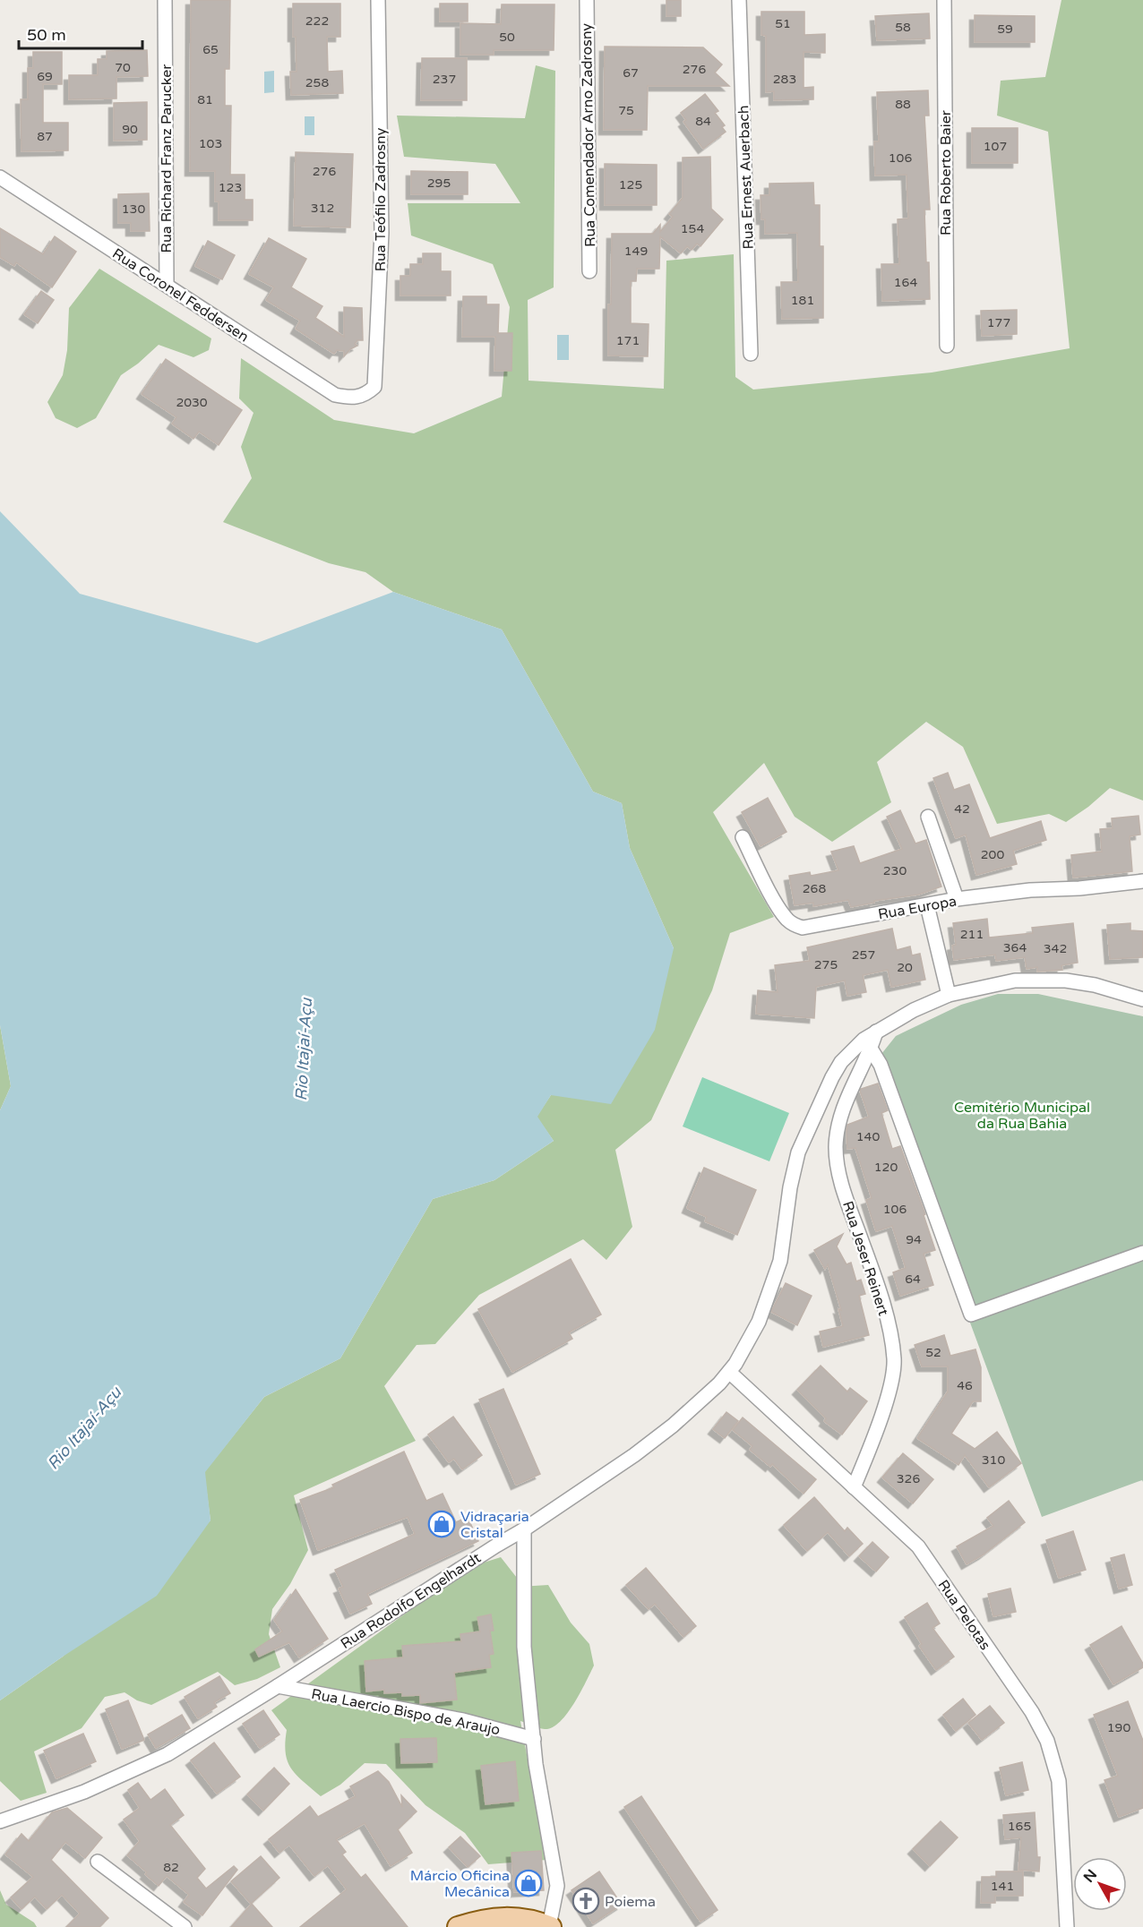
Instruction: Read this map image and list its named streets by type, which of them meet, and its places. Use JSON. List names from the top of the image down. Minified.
{"streets":{"street":["Rua Comendador Arno Zadrosny","Rua Richard Franz Parucker","Rua Roberto Baier","Rua Ernest Auerbach","Rua Teófilo Zadrosny","Rua Coronel Feddersen","Rua Europa","Rua Jeser Reinert","Rua Rodolfo Engelhardt","Rua Pelotas","Rua Laercio Bispo de Araujo"]},"crossings":[["Rua Richard Franz Parucker","Rua Coronel Feddersen"],["Rua Teófilo Zadrosny","Rua Coronel Feddersen"],["Rua Jeser Reinert","Rua Rodolfo Engelhardt"],["Rua Jeser Reinert","Rua Pelotas"],["Rua Rodolfo Engelhardt","Rua Pelotas"],["Rua Rodolfo Engelhardt","Rua Laercio Bispo de Araujo"]],"water":["Rio Itajaí-Açu"],"parks":["Cemitério Municipal da Rua Bahia"],"places":{"shop":["Vidraçaria Cristal","Márcio Oficina Mecânica"],"church":["Poiema"]},"house_numbers":["222","51","58","59","50","65","70","276","67","69","237","283","258","81","88","75","84","90","87","103","107","106","276","295","125","123","312","130","154","149","164","181","177","171","2030","42","200","230","268","211","364","342","257","275","20","140","120","106","94","64","52","46","310","326","190","165","82","141"],"scale_bar":"50 m","north":"top left"}
